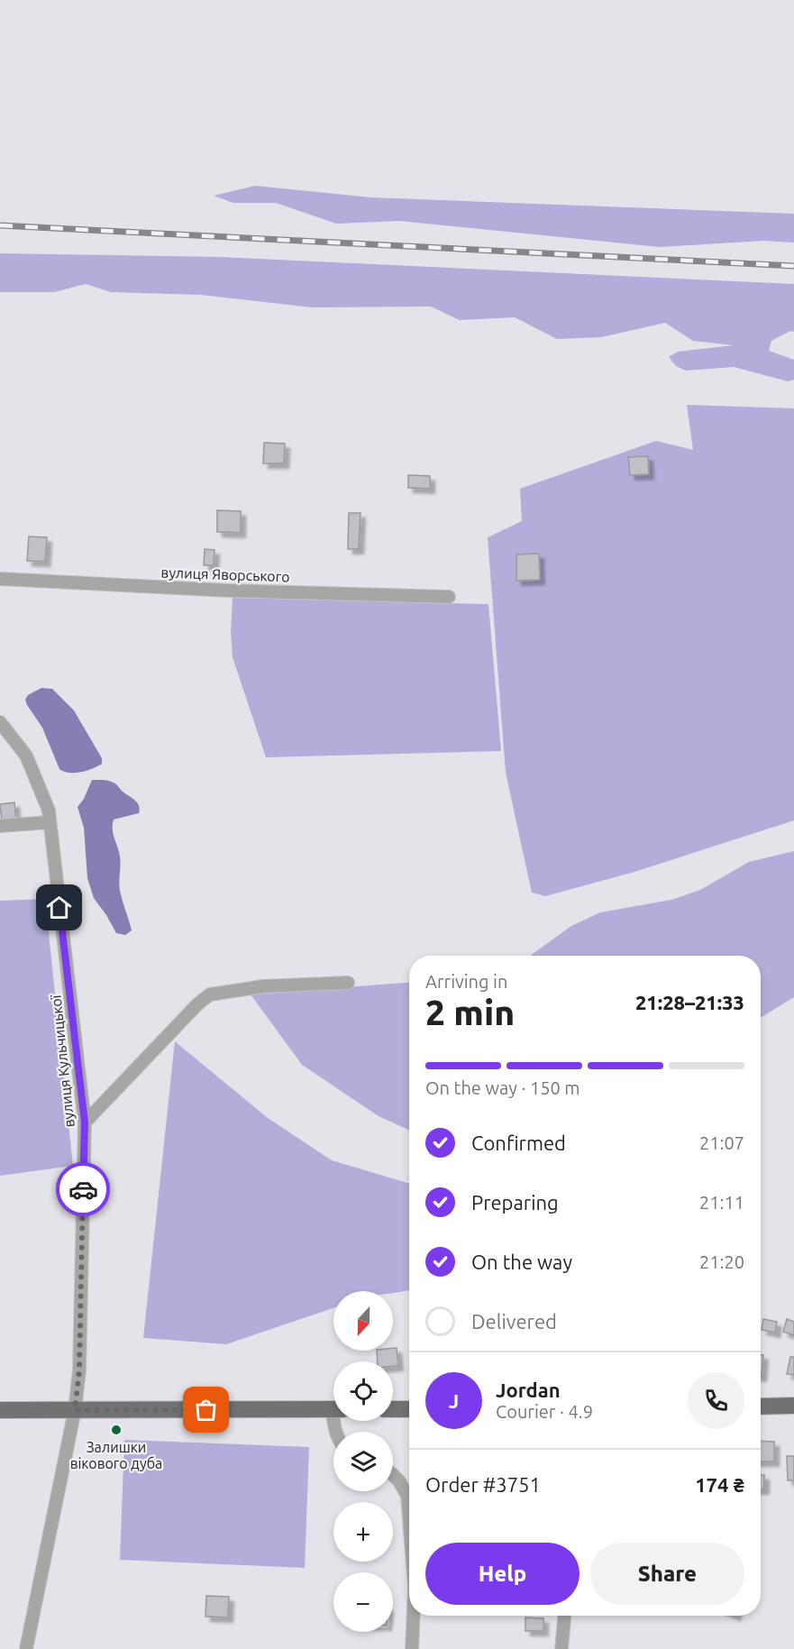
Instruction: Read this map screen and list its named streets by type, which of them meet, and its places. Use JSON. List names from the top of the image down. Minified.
{"streets":{"street":["вулиця Яворського","вулиця Кульчицької"]},"places":["Залишки вікового дуба"],"north":"bottom","page":{"heading":["2 min","Arriving in","21:28–21:33"],"panel":["Jordan","Courier · 4.9","Order #3751","174 ₴"],"bar":"On the way · 150 m","list":[["Confirmed","21:07"],["Preparing","21:11"],["On the way","21:20"],"Delivered"],"map_buttons":["+","−"],"round":"J","buttons":["Help","Share"]}}
